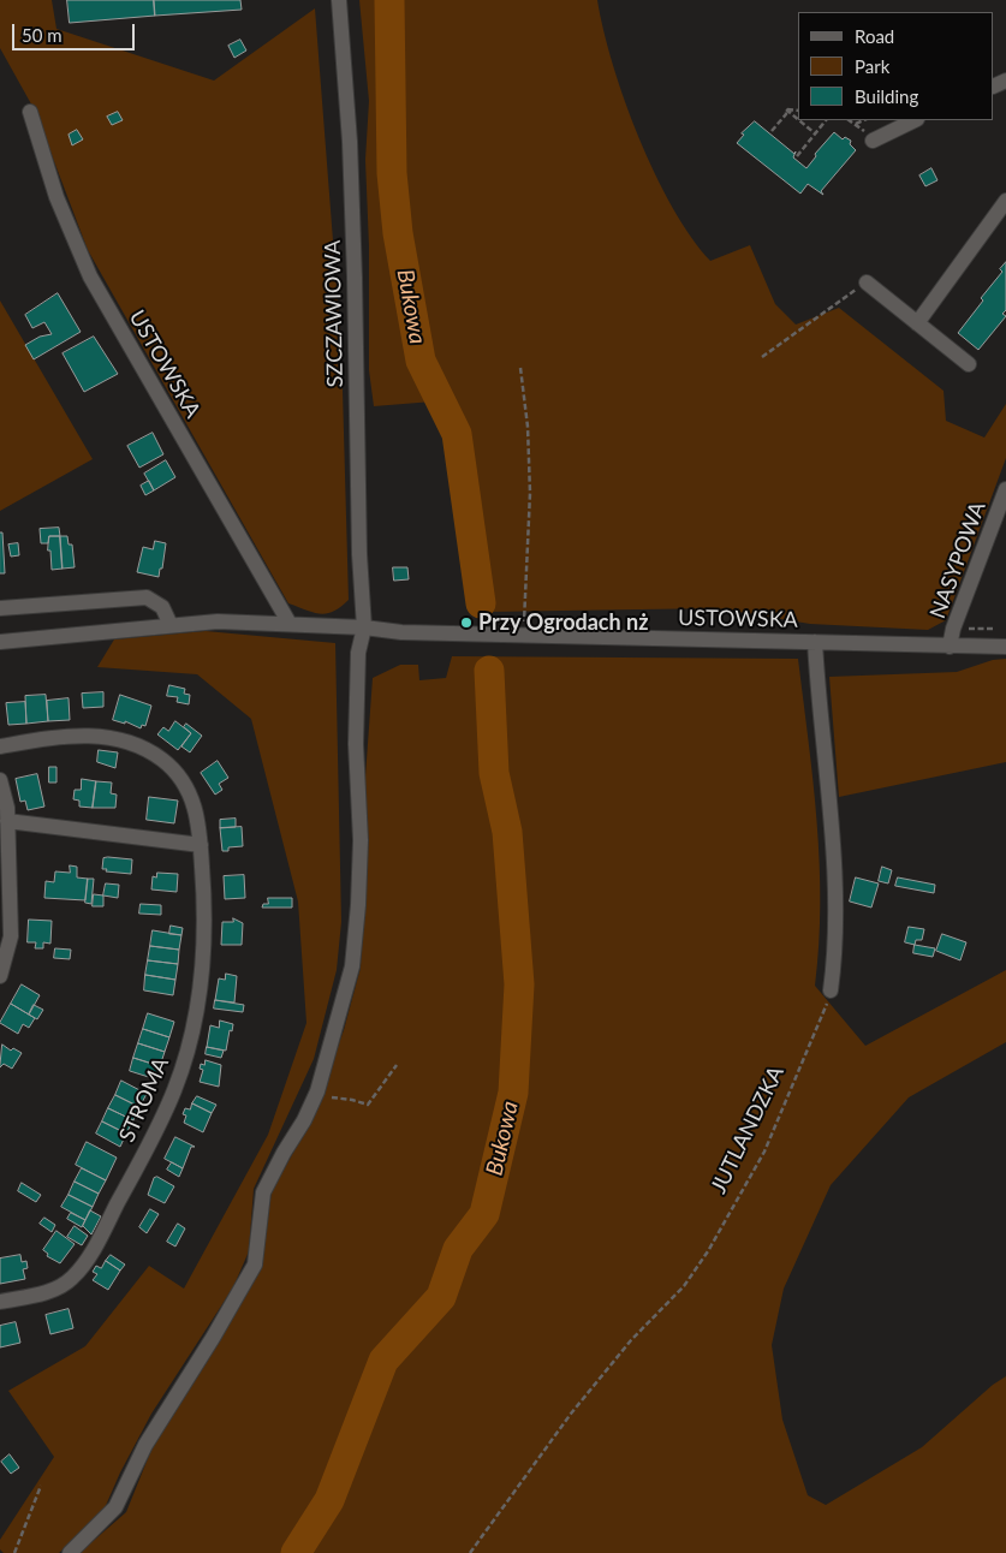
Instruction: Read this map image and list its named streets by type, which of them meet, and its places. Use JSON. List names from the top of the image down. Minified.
{"streets":{"street":["SZCZAWIOWA","USTOWSKA","NASYPOWA","STROMA"],"path":["JUTLANDZKA"]},"crossings":[["SZCZAWIOWA","USTOWSKA"],["USTOWSKA","NASYPOWA"]],"water":["Bukowa"],"places":["Przy Ogrodach nż"],"legend":["Road","Park","Building"],"scale_bar":"50 m"}
